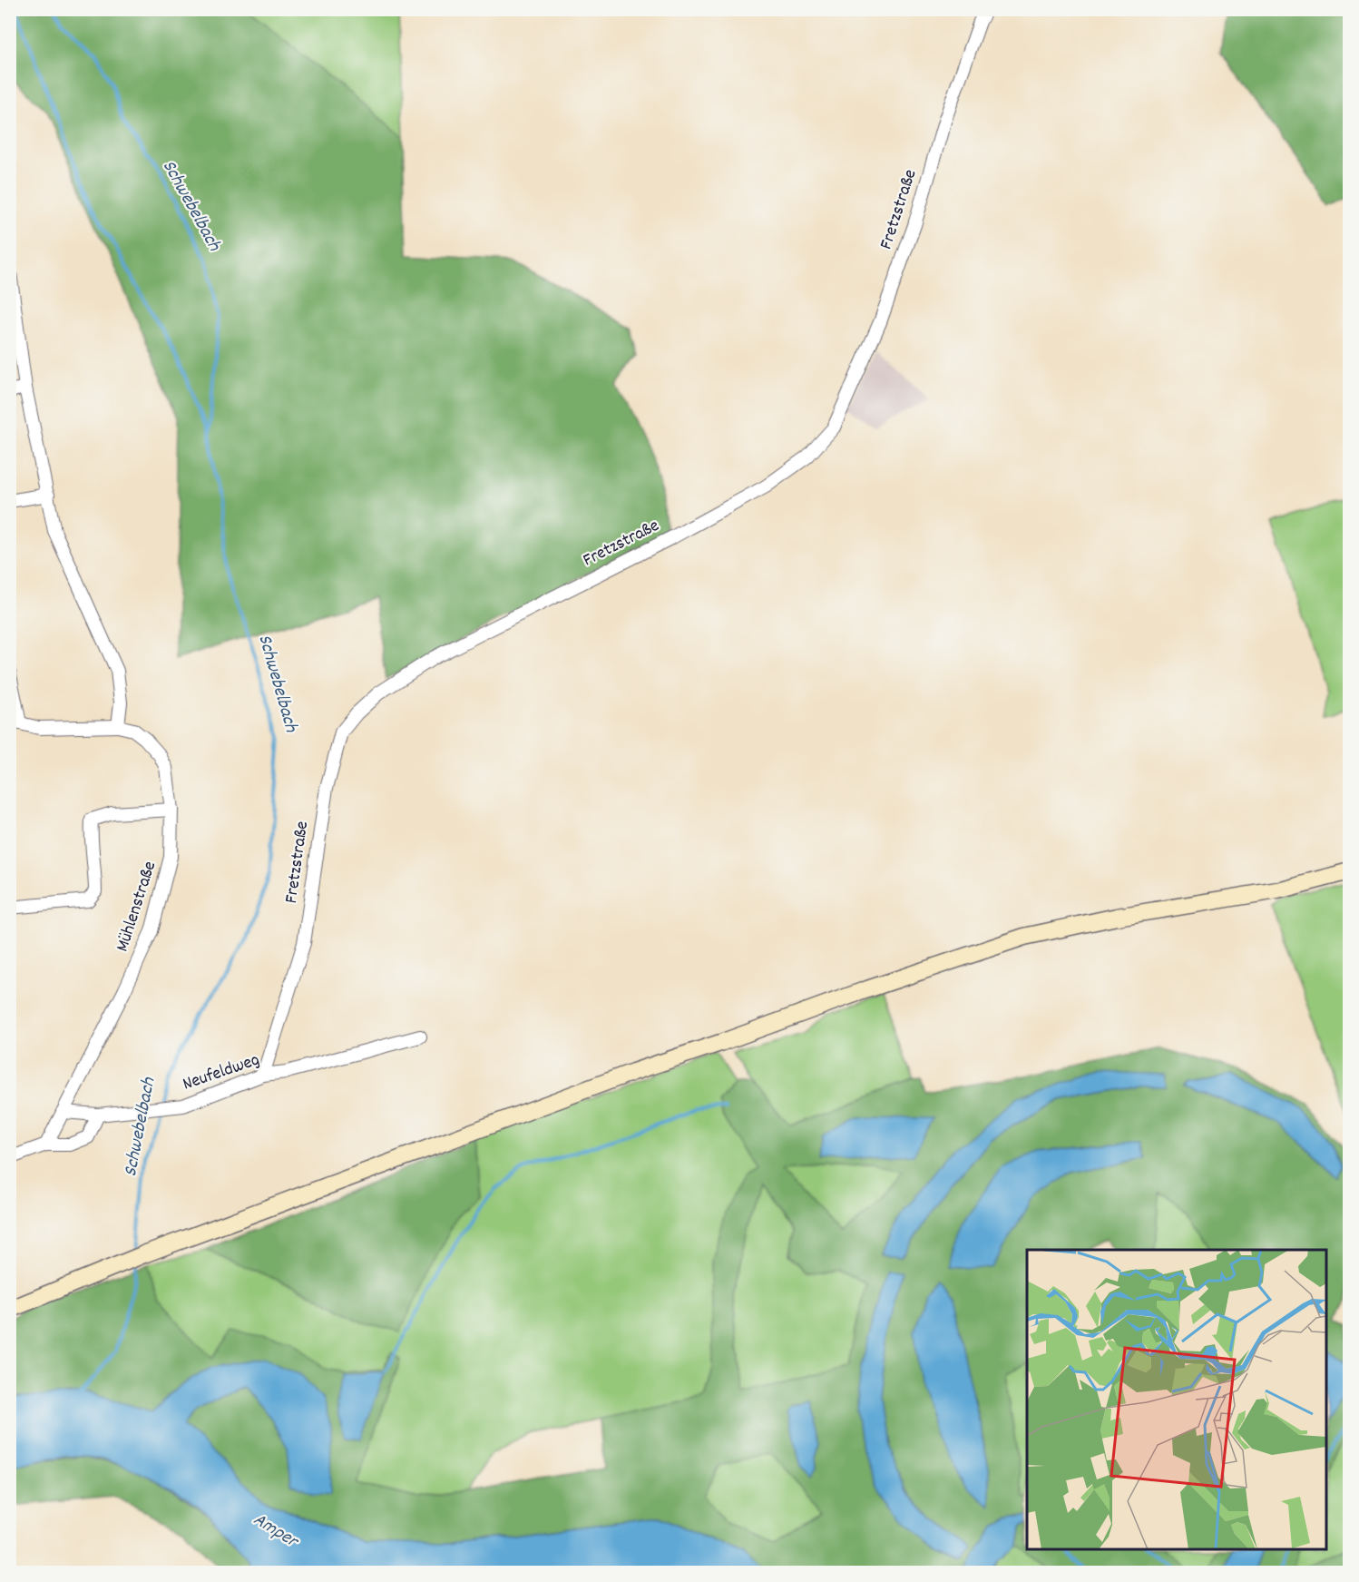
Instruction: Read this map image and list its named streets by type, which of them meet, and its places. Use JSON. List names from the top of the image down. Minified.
{"streets":{"street":["Fretzstraße","Mühlenstraße","Neufeldweg"]},"crossings":[["Fretzstraße","Neufeldweg"],["Mühlenstraße","Neufeldweg"]],"water":["Schwebelbach","Amper"]}
